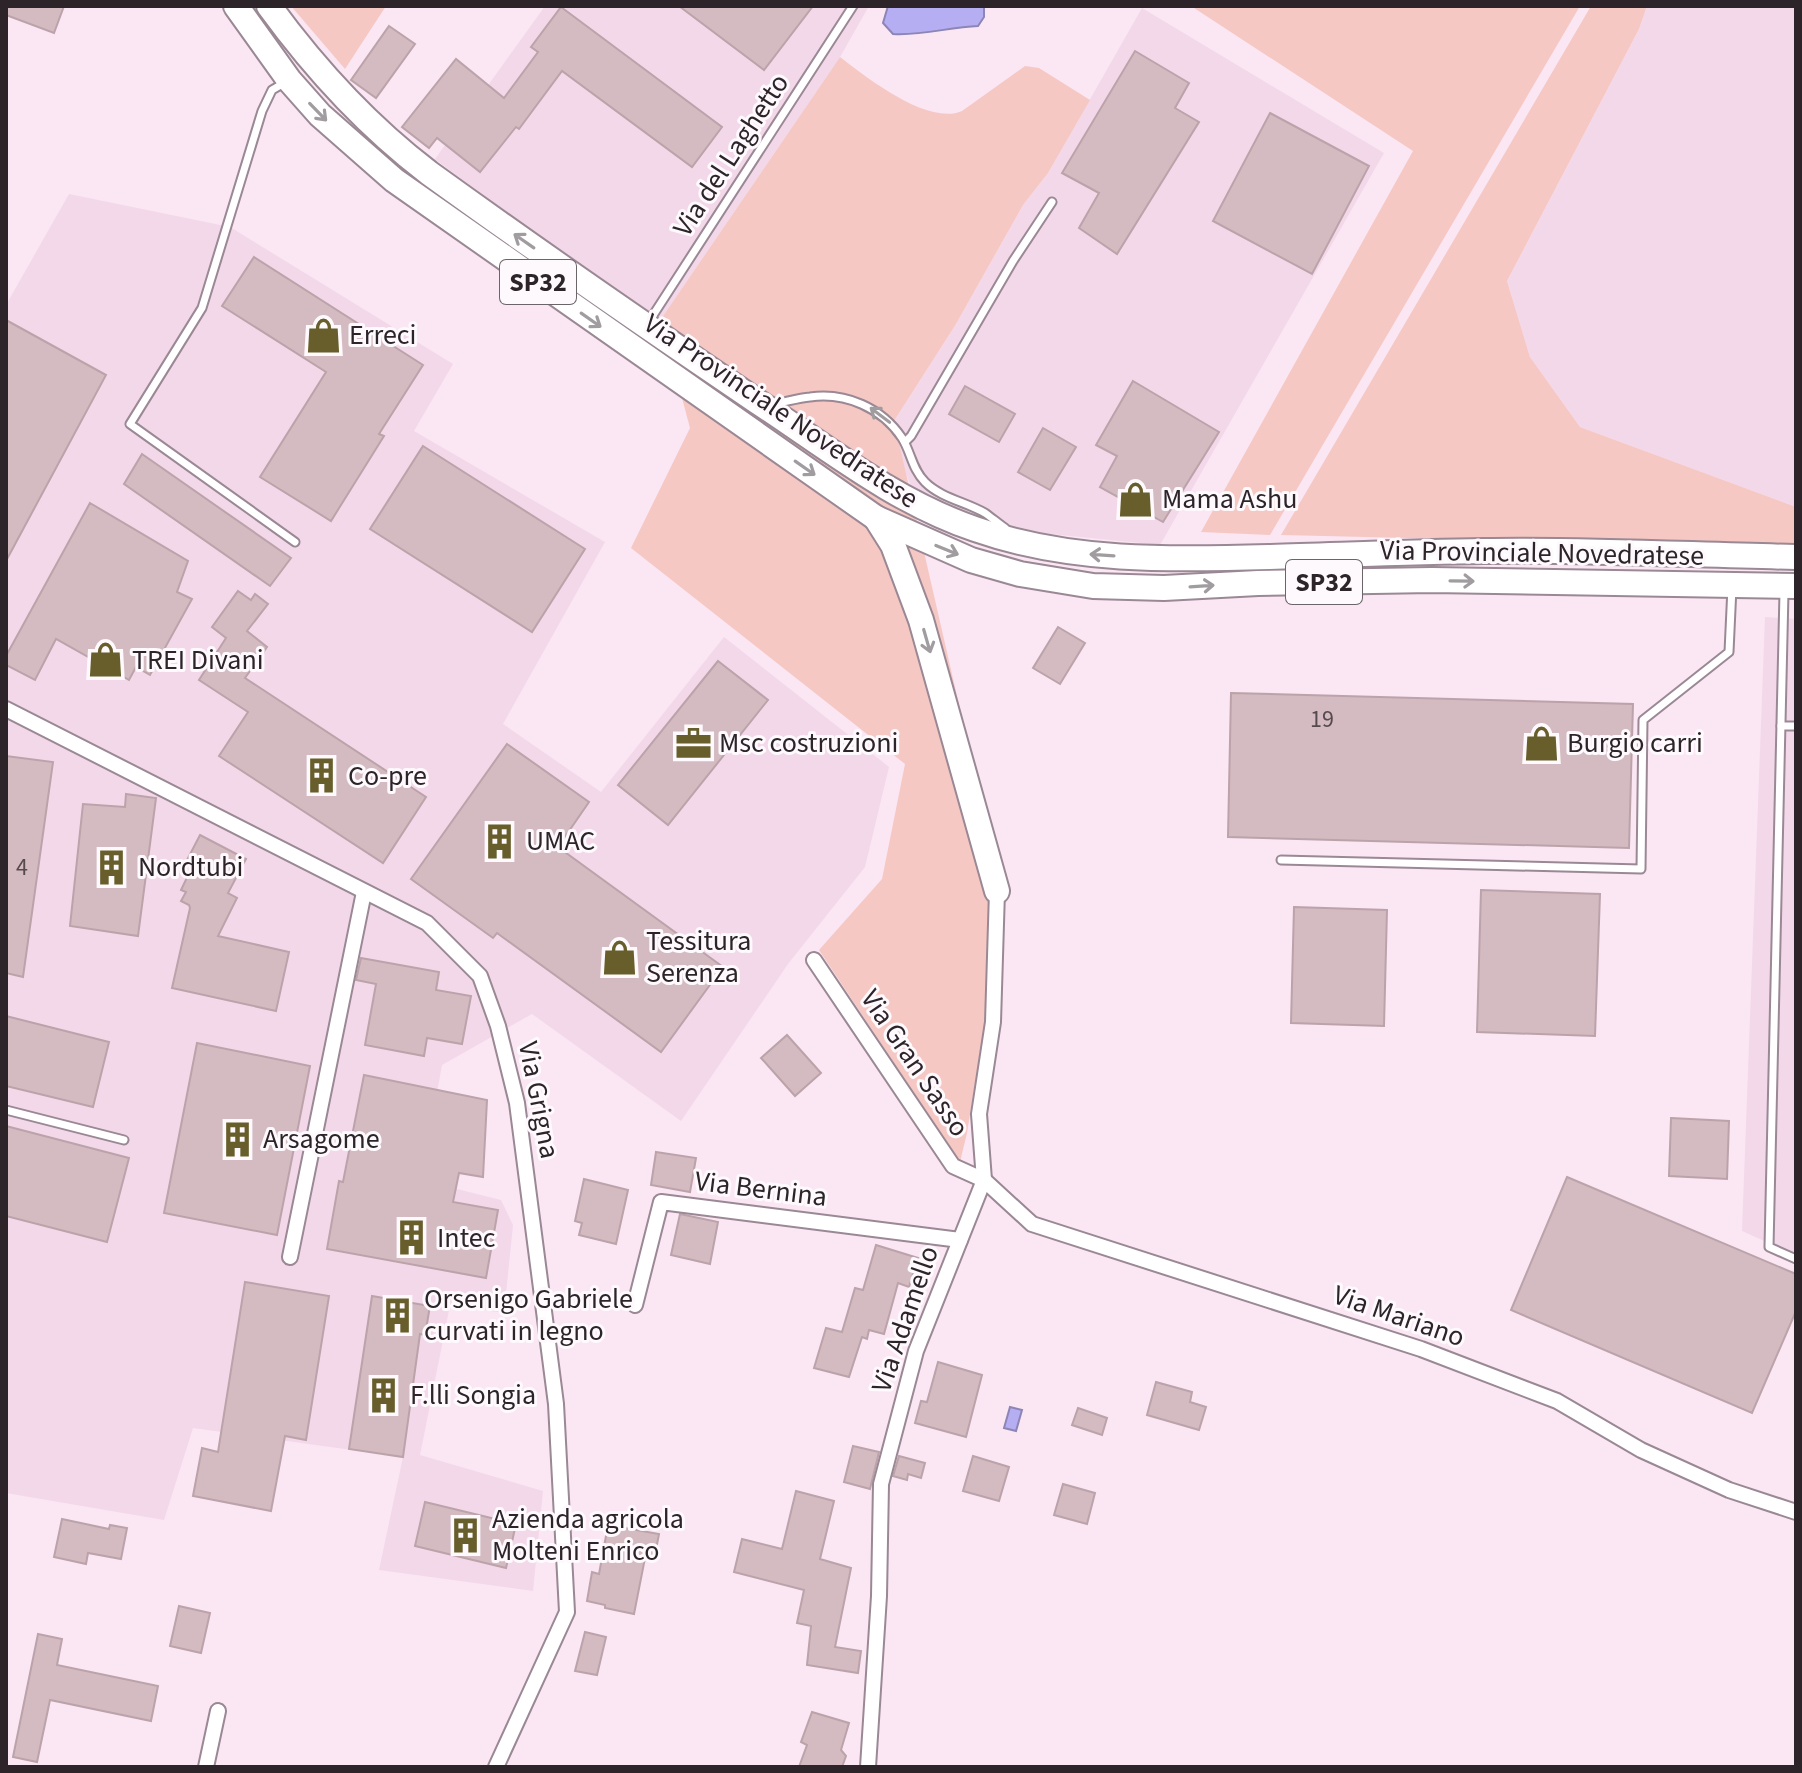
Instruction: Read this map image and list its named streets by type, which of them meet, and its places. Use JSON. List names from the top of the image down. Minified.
{"streets":{"main road":["SP32","Via Provinciale Novedratese"],"street":["Via Gran Sasso","Via Grigna","Via Bernina","Via Mariano","Via Adamello"],"lane":["Via del Laghetto"]},"crossings":[["Via del Laghetto","Via Provinciale Novedratese"],["Via Gran Sasso","Via Mariano"],["Via Gran Sasso","Via Adamello"],["Via Bernina","Via Adamello"],["Via Mariano","Via Adamello"]],"places":{"shop":["Erreci","Mama Ashu","TREI Divani","Burgio carri","Tessitura Serenza"],"office":["Msc costruzioni"],"building":["Co-pre","UMAC","Nordtubi","Arsagome","Intec","Orsenigo Gabriele curvati in legno","F.lli Songia","Azienda agricola Molteni Enrico"]},"house_numbers":["19","4"]}
